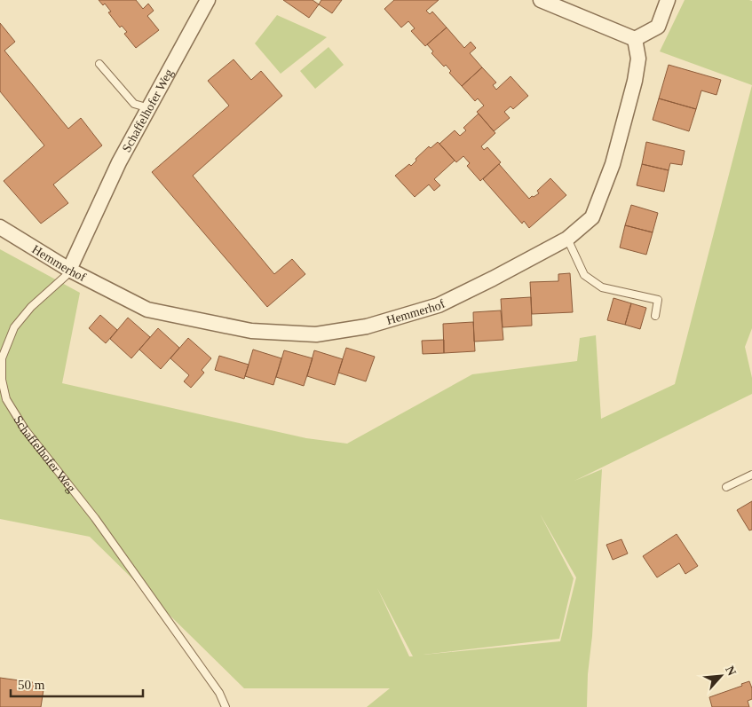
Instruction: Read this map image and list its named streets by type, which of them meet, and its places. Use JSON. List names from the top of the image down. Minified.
{"streets":{"street":["Schaffelhofer Weg","Hemmerhof"]},"crossings":[["Schaffelhofer Weg","Hemmerhof"]],"scale_bar":"50 m","north":"top right"}
